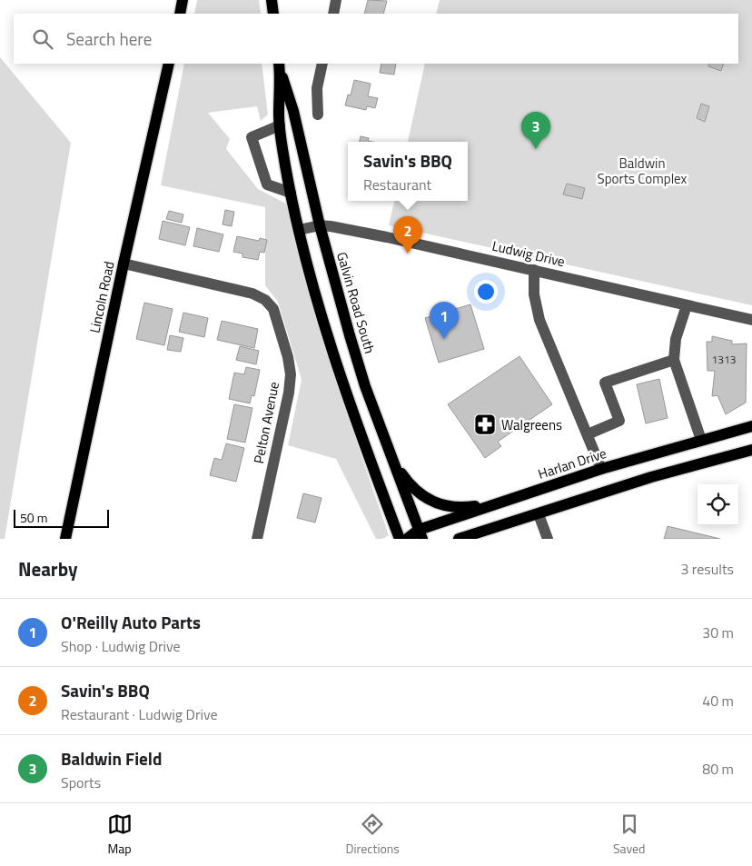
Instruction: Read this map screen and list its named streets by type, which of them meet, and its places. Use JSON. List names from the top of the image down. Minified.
{"streets":{"main road":["Lincoln Road","Galvin Road South","Harlan Drive"],"street":["Ludwig Drive","Pelton Avenue"]},"crossings":[["Ludwig Drive","Galvin Road South"],["Lincoln Road","Pelton Avenue"],["Galvin Road South","Harlan Drive"]],"parks":["Baldwin Sports Complex"],"places":{"pharmacy":["Walgreens"]},"house_numbers":["1313"],"scale_bar":"50 m","page":{"search":"Search here","pins":["3","2","1"],"popup":["Savin's BBQ","Restaurant"],"scale":"50 m","heading":["Nearby","3 results"],"list":[{"mark":"1","name":"O'Reilly Auto Parts","note":"Shop · Ludwig Drive","value":"30 m"},{"mark":"2","name":"Savin's BBQ","note":"Restaurant · Ludwig Drive","value":"40 m"},{"mark":"3","name":"Baldwin Field","note":"Sports","value":"80 m"}],"nav":["Map","Directions","Saved"]}}
